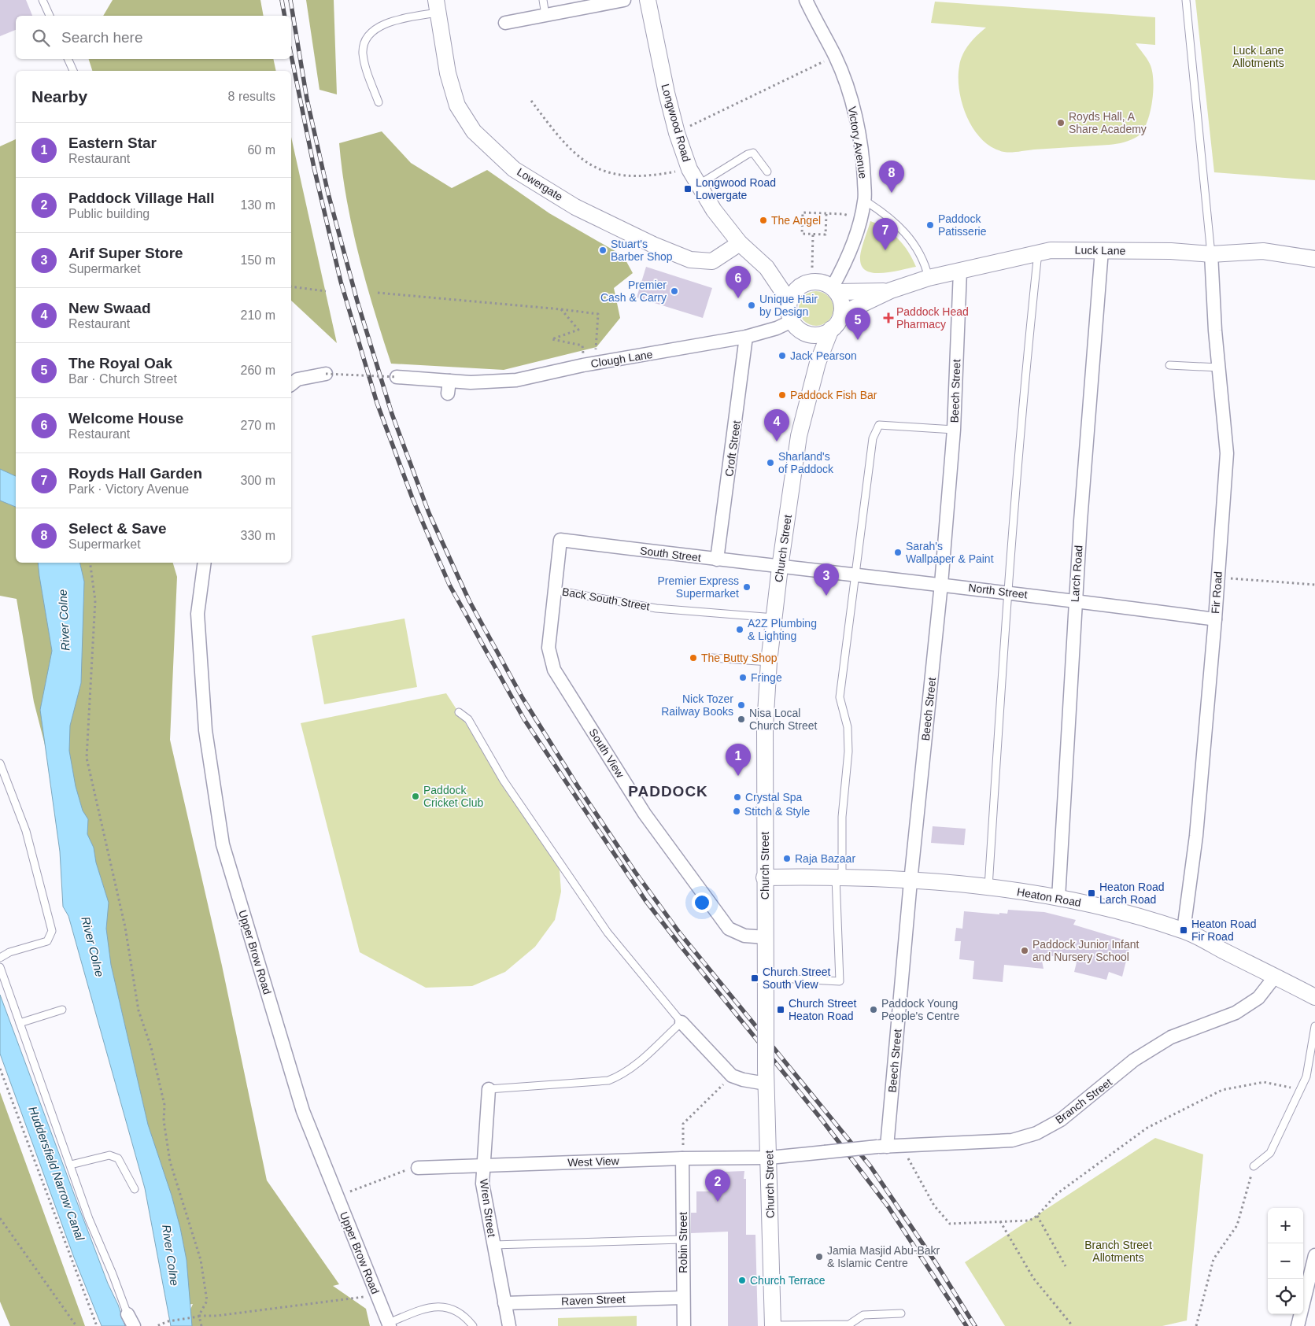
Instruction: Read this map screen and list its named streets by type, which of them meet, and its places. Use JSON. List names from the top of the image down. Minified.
{"streets":{"street":["Longwood Road","Victory Avenue","Lowergate","Luck Lane","Clough Lane","Beech Street","Croft Street","Church Street","South Street","Larch Road","North Street","Fir Road","South View","Heaton Road","Upper Brow Road","Branch Street","West View","Wren Street","Robin Street","Raven Street"],"lane":["Back South Street"]},"crossings":[["Longwood Road","Victory Avenue"],["Longwood Road","Lowergate"],["Longwood Road","Luck Lane"],["Longwood Road","Clough Lane"],["Longwood Road","Church Street"],["Victory Avenue","Luck Lane"],["Victory Avenue","Clough Lane"],["Victory Avenue","Church Street"],["Luck Lane","Clough Lane"],["Luck Lane","Beech Street"],["Luck Lane","Church Street"],["Luck Lane","Larch Road"],["Luck Lane","Fir Road"],["Clough Lane","Croft Street"],["Clough Lane","Church Street"],["Beech Street","North Street"],["Beech Street","Heaton Road"],["Beech Street","Branch Street"],["Croft Street","South Street"],["Church Street","South Street"],["Church Street","North Street"],["Church Street","Back South Street"],["Church Street","South View"],["Church Street","Heaton Road"],["Church Street","Branch Street"],["Church Street","West View"],["South Street","North Street"],["South Street","South View"],["Larch Road","North Street"],["Larch Road","Heaton Road"],["North Street","Fir Road"],["Fir Road","Heaton Road"],["Back South Street","South View"],["Heaton Road","Branch Street"],["Branch Street","West View"],["West View","Wren Street"],["West View","Robin Street"],["Wren Street","Raven Street"],["Robin Street","Raven Street"]],"districts":["PADDOCK"],"water":["River Colne","Huddersfield Narrow Canal"],"parks":["Luck Lane Allotments","Branch Street Allotments"],"places":{"other":["Royds Hall, A Share Academy","The Angel","Paddock Patisserie","Stuart's Barber Shop","Premier Cash & Carry","Unique Hair by Design","Jack Pearson","Paddock Fish Bar","Sharland's of Paddock","Sarah's Wallpaper & Paint","Premier Express Supermarket","A2Z Plumbing & Lighting","The Butty Shop","Fringe","Nick Tozer Railway Books","Nisa Local Church Street","Paddock Cricket Club","Crystal Spa","Stitch & Style","Raja Bazaar","Paddock Junior Infant and Nursery School","Paddock Young People's Centre","Jamia Masjid Abu-Bakr & Islamic Centre","Church Terrace"],"transit":["Longwood Road Lowergate","Heaton Road Larch Road","Heaton Road Fir Road","Church Street South View","Church Street Heaton Road"],"health":["Paddock Head Pharmacy"]},"page":{"search":"Search here","heading":["Nearby","8 results"],"list":[{"mark":"1","name":"Eastern Star","note":"Restaurant","value":"60 m"},{"mark":"2","name":"Paddock Village Hall","note":"Public building","value":"130 m"},{"mark":"3","name":"Arif Super Store","note":"Supermarket","value":"150 m"},{"mark":"4","name":"New Swaad","note":"Restaurant","value":"210 m"},{"mark":"5","name":"The Royal Oak","note":"Bar · Church Street","value":"260 m"},{"mark":"6","name":"Welcome House","note":"Restaurant","value":"270 m"},{"mark":"7","name":"Royds Hall Garden","note":"Park · Victory Avenue","value":"300 m"},{"mark":"8","name":"Select & Save","note":"Supermarket","value":"330 m"}],"pins":["8","7","6","5","4","3","1","2"],"map_buttons":["+","−"]}}
